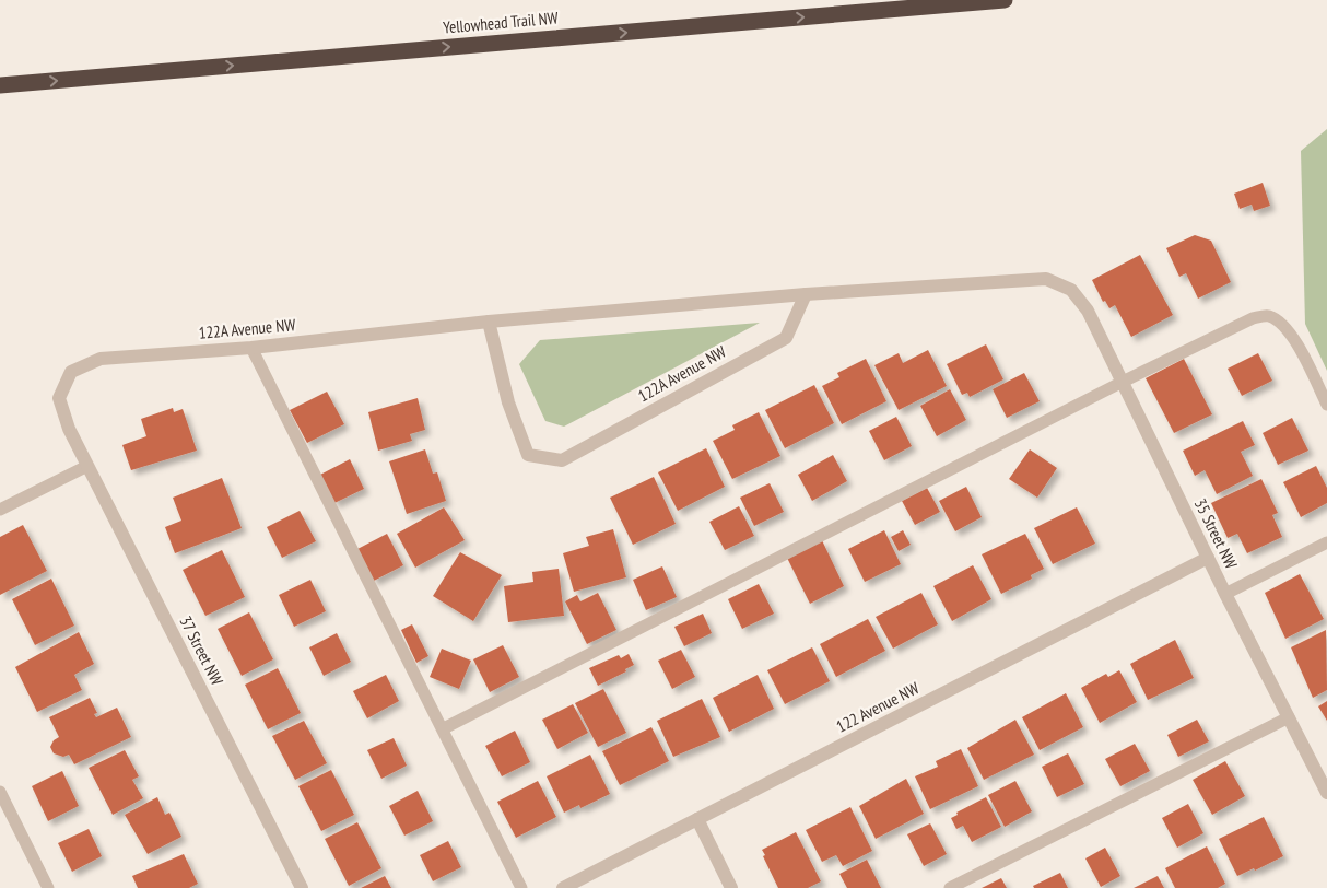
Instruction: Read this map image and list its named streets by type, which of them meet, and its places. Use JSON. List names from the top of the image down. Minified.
{"streets":{"highway":["Yellowhead Trail NW"],"street":["122A Avenue NW","35 Street NW","37 Street NW","122 Avenue NW"]},"crossings":[["122A Avenue NW","35 Street NW"],["122A Avenue NW","37 Street NW"],["35 Street NW","122 Avenue NW"]],"one_way":["Yellowhead Trail NW"]}
